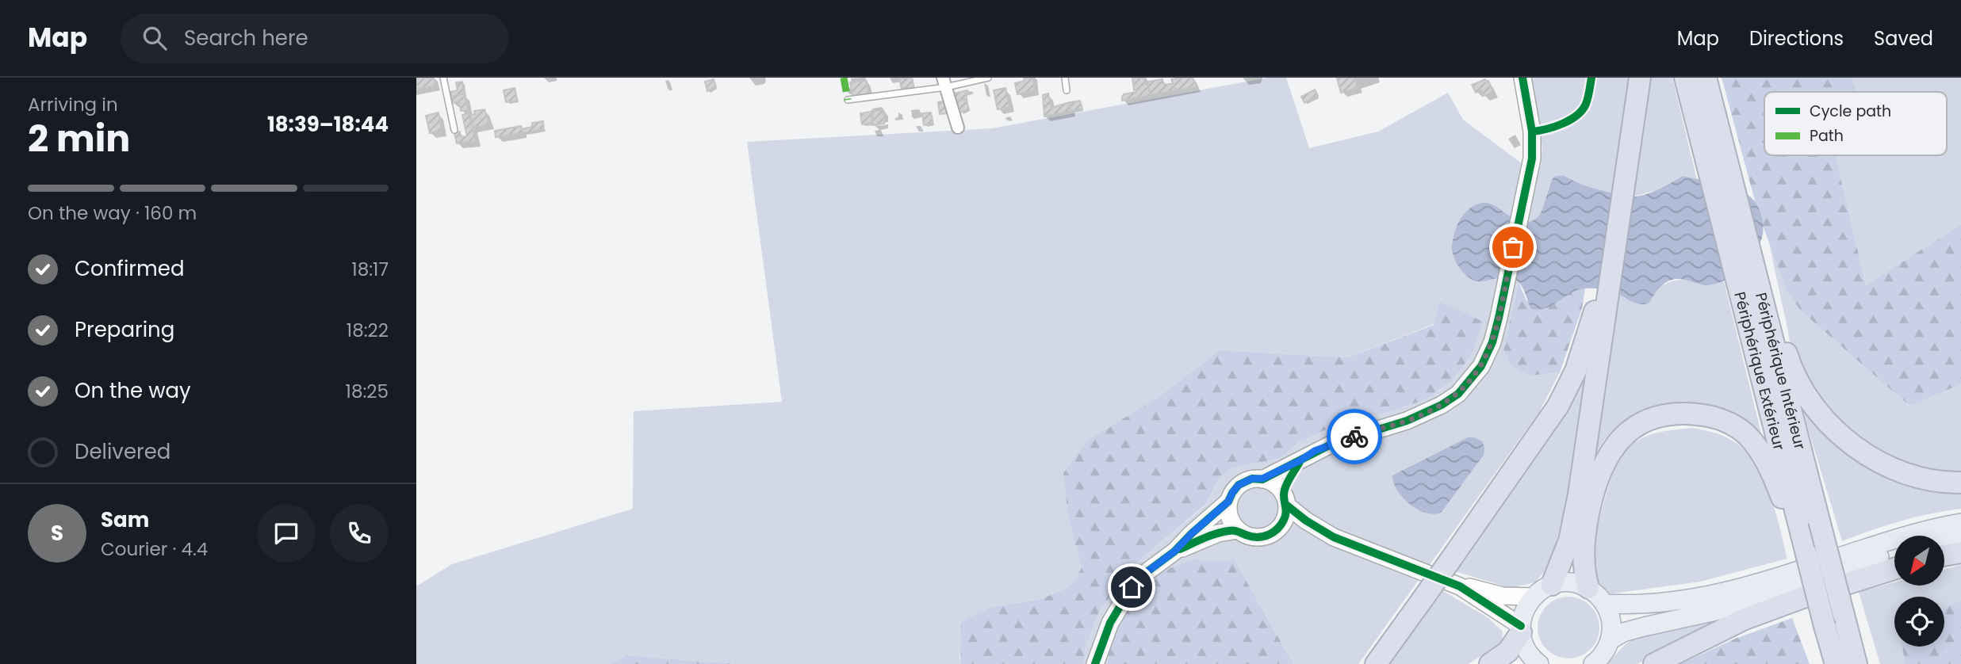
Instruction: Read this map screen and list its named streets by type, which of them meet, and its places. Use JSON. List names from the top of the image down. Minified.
{"streets":{"highway":["Périphérique Extérieur","Périphérique Intérieur"]},"crossings":[["Périphérique Extérieur","Périphérique Intérieur"]],"legend":["Cycle path","Path"],"north":"bottom left","page":{"header":"Map","search":"Search here","nav":["Map","Directions","Saved"],"heading":["2 min","Arriving in","18:39–18:44"],"panel":["Sam","Courier · 4.4"],"bar":"On the way · 160 m","list":[["Confirmed","18:17"],["Preparing","18:22"],["On the way","18:25"],"Delivered"],"round":"S"}}
